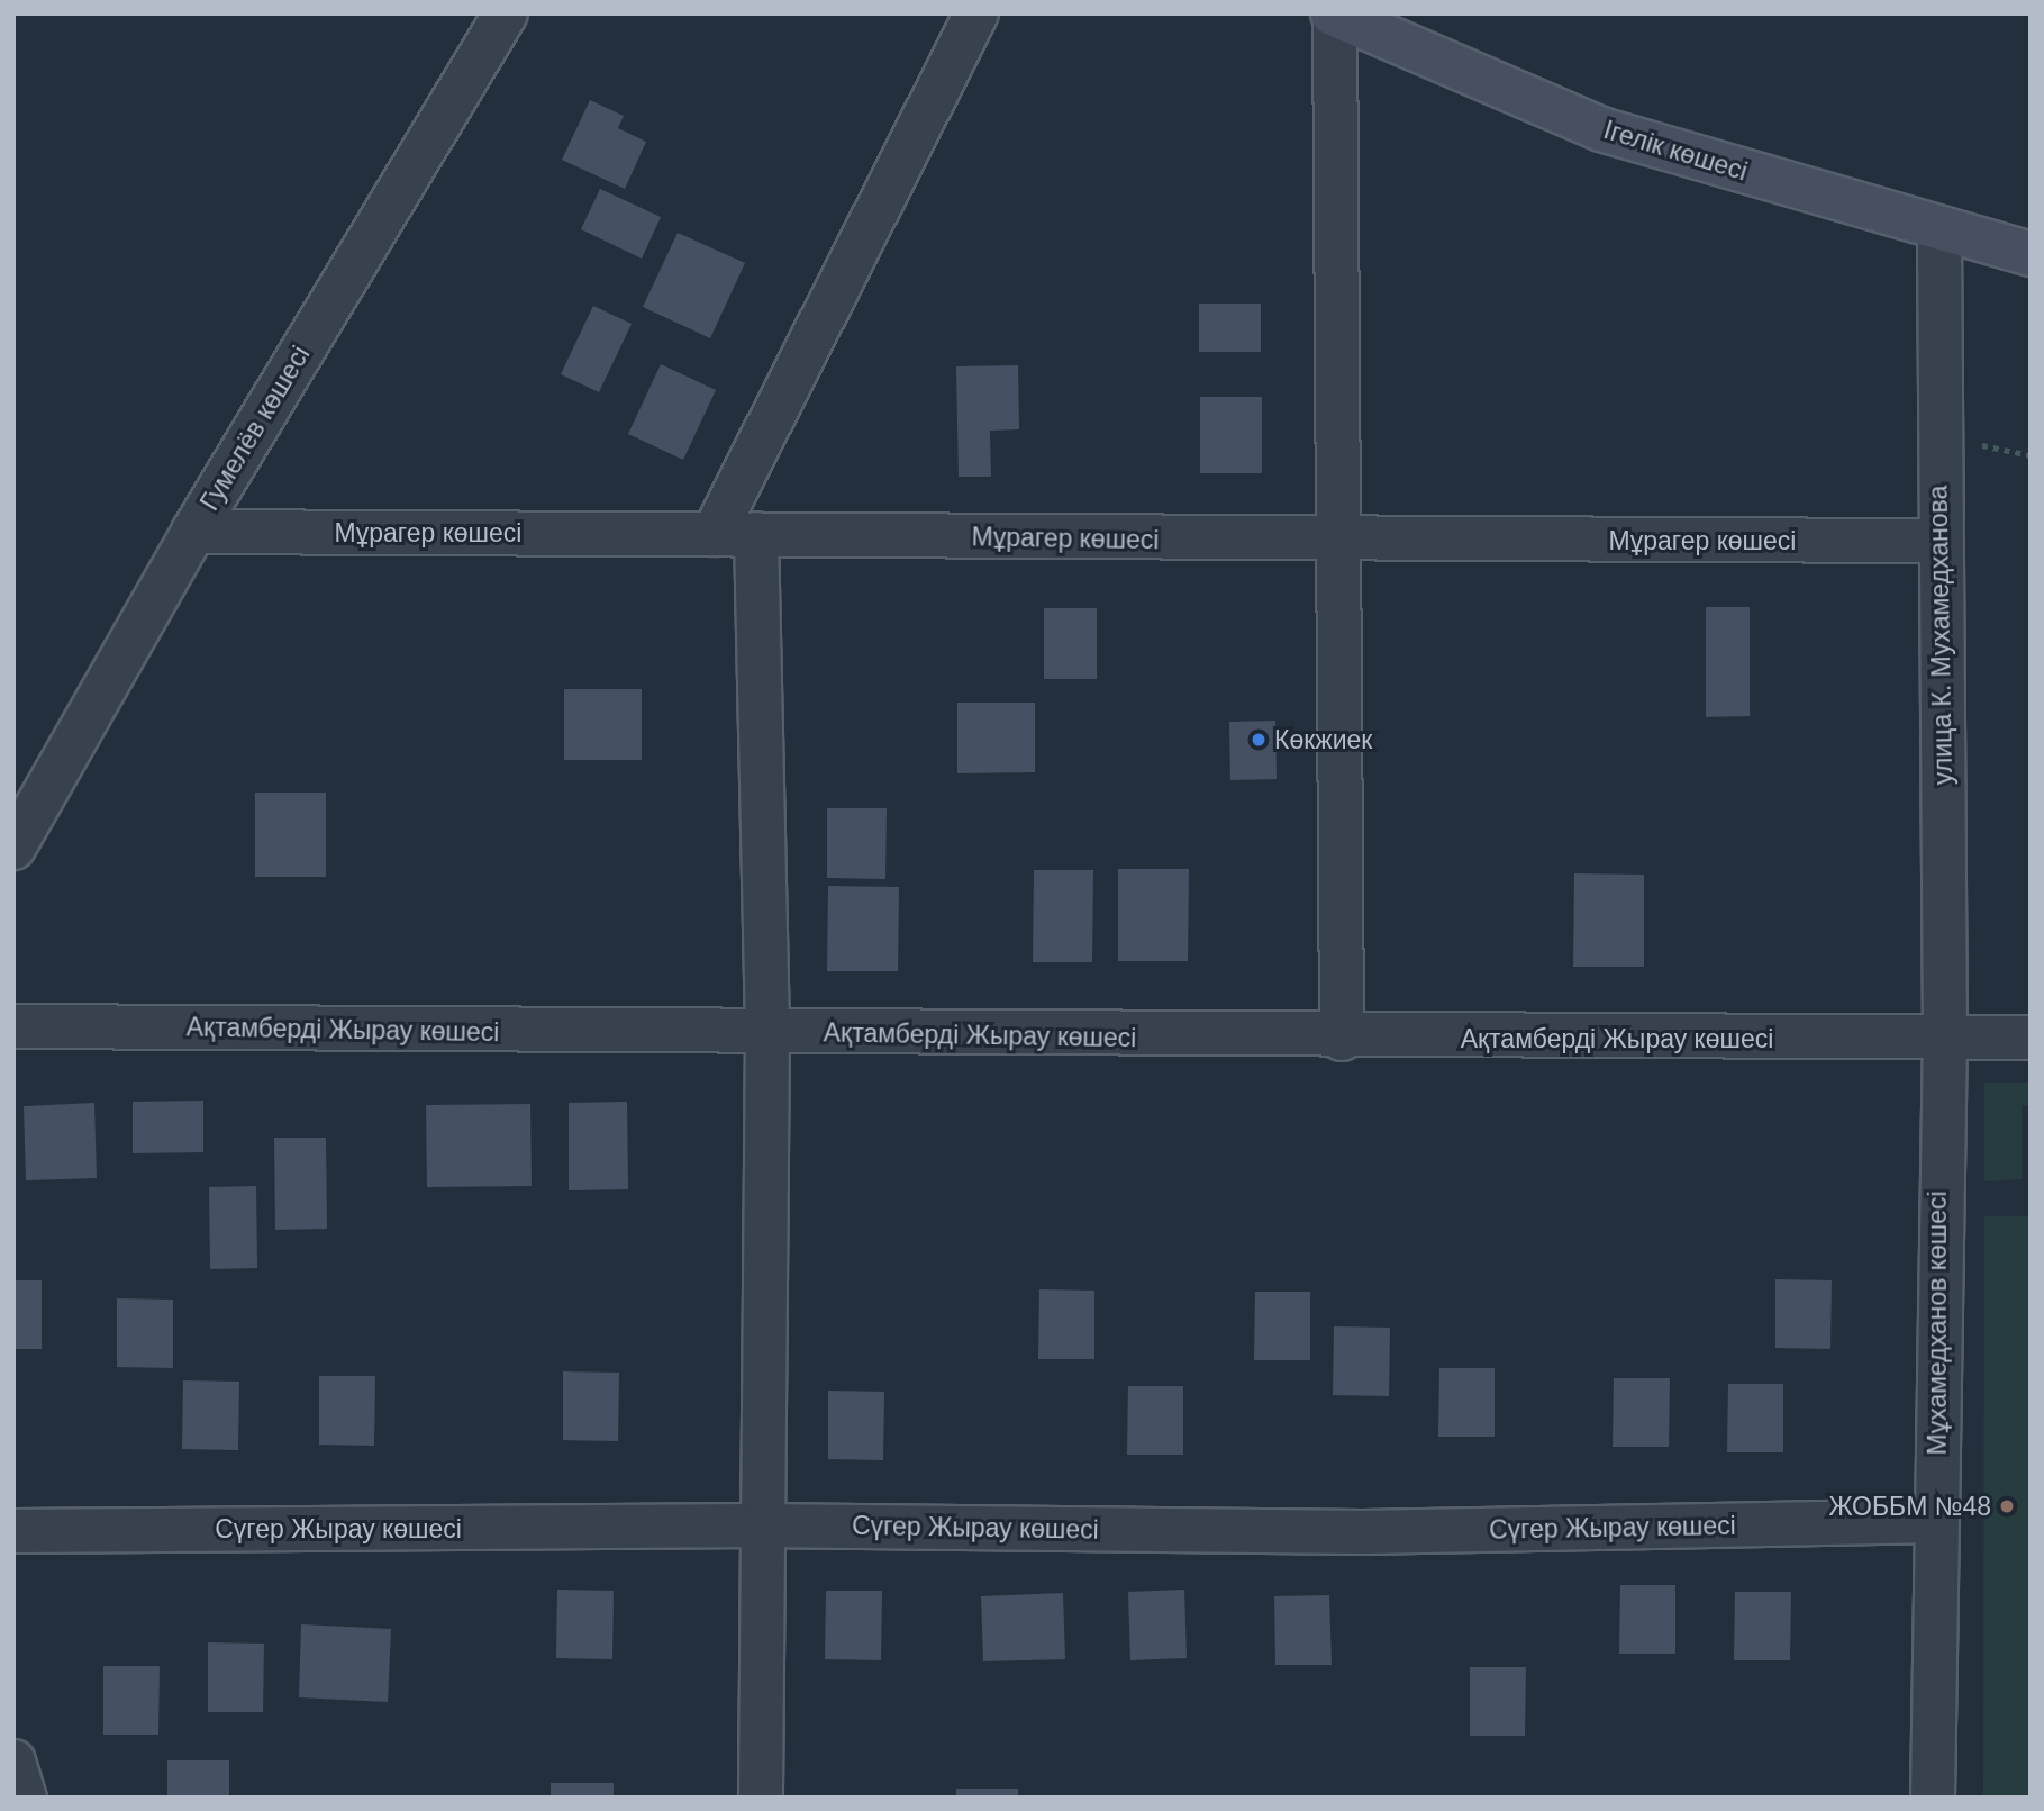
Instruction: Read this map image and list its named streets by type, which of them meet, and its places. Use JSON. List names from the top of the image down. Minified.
{"streets":{"main road":["Ігелік көшесі"],"street":["Гумелёв көшесі","Мұрагер көшесі","улица К. Мухамедханова","Ақтамберді Жырау көшесі","Мұхамедханов көшесі","Сүгер Жырау көшесі"]},"crossings":[["Ігелік көшесі","улица К. Мухамедханова"],["Гумелёв көшесі","Мұрагер көшесі"],["Мұрагер көшесі","улица К. Мухамедханова"],["улица К. Мухамедханова","Ақтамберді Жырау көшесі"],["улица К. Мухамедханова","Мұхамедханов көшесі"],["Ақтамберді Жырау көшесі","Мұхамедханов көшесі"],["Мұхамедханов көшесі","Сүгер Жырау көшесі"]],"places":["Көкжиек","ЖОББМ №48"]}
